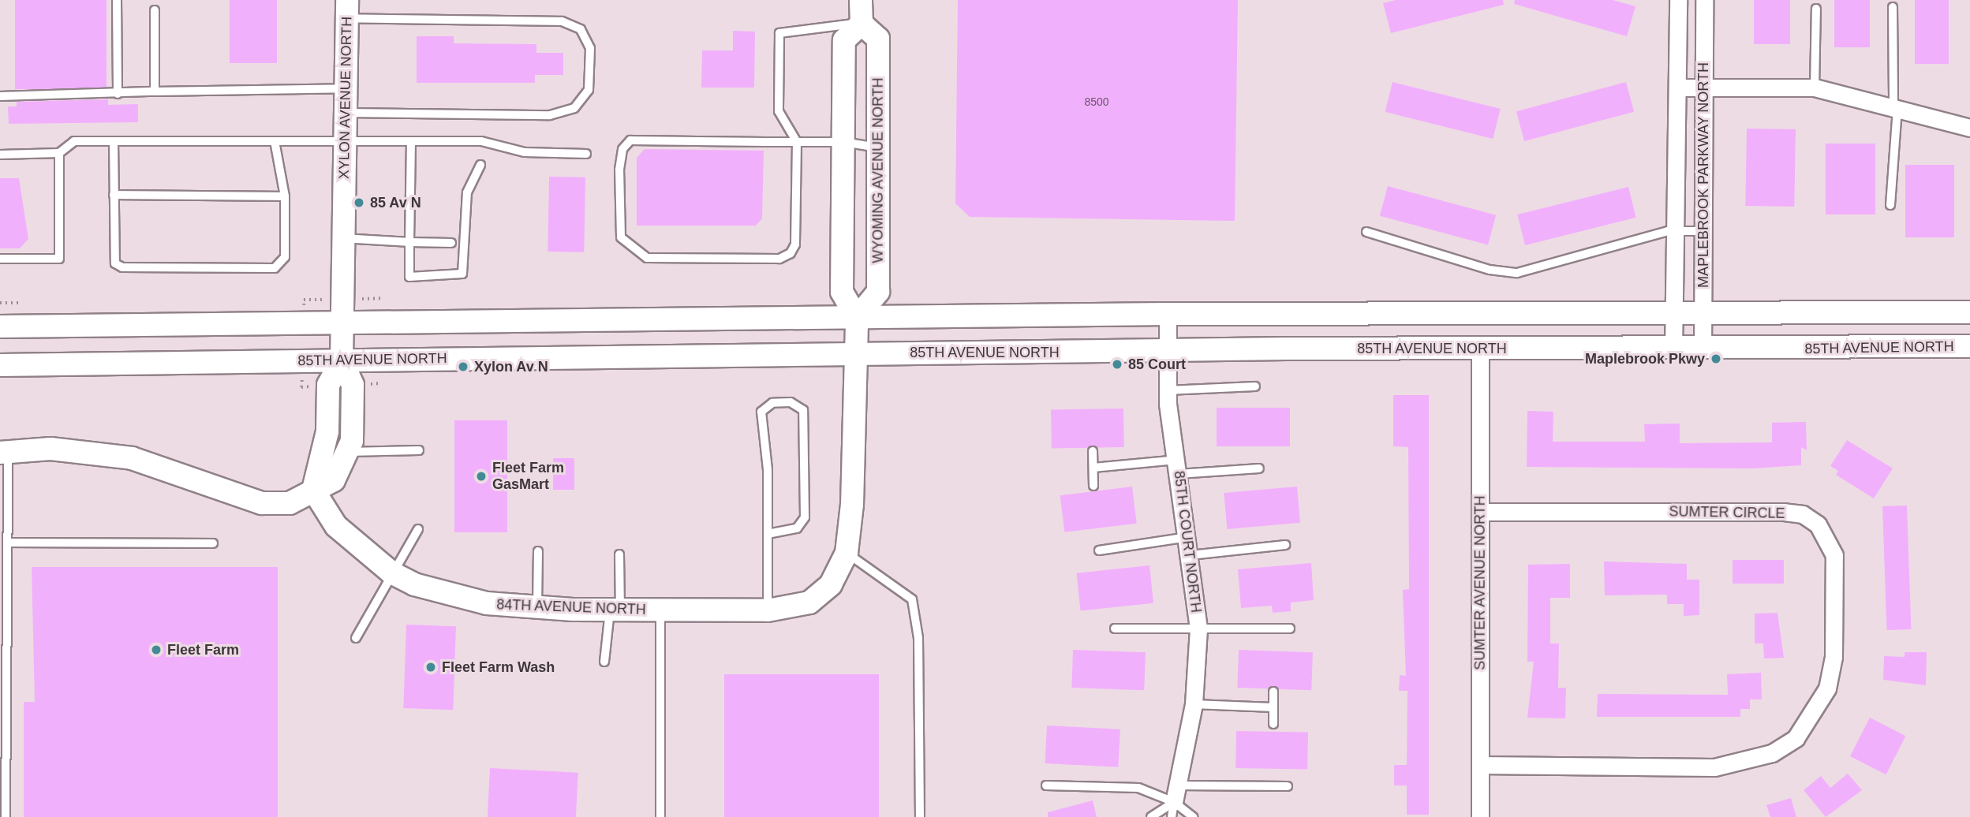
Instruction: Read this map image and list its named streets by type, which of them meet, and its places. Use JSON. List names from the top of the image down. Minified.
{"streets":{"main road":["XYLON AVENUE NORTH","WYOMING AVENUE NORTH","85TH AVENUE NORTH","84TH AVENUE NORTH"],"street":["MAPLEBROOK PARKWAY NORTH","SUMTER CIRCLE","85TH COURT NORTH","SUMTER AVENUE NORTH"]},"crossings":[["XYLON AVENUE NORTH","85TH AVENUE NORTH"],["MAPLEBROOK PARKWAY NORTH","85TH AVENUE NORTH"],["85TH AVENUE NORTH","85TH COURT NORTH"],["85TH AVENUE NORTH","SUMTER AVENUE NORTH"],["SUMTER CIRCLE","SUMTER AVENUE NORTH"]],"places":["85 Av N","Maplebrook Pkwy","85 Court","Xylon Av N","Fleet Farm GasMart","Fleet Farm","Fleet Farm Wash"],"house_numbers":["8500"]}
